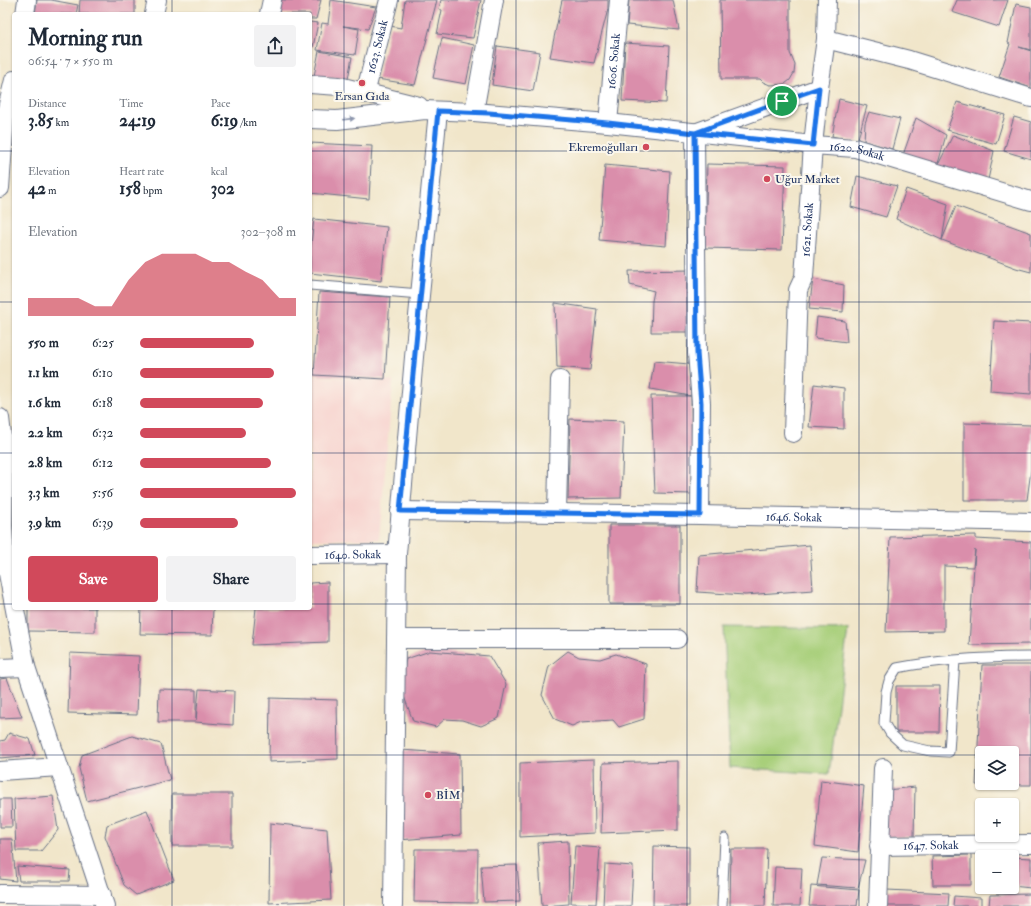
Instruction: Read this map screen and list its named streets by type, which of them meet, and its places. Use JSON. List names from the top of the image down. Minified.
{"streets":{"street":["1623. Sokak","1606. Sokak","1620. Sokak","1621. Sokak","1646. Sokak","1640. Sokak","1647. Sokak"]},"crossings":[["1606. Sokak","1620. Sokak"],["1620. Sokak","1621. Sokak"]],"places":["Ersan Gıda","Ekremoğulları","Uğur Market","BİM"],"page":{"heading":["Morning run","06:54 · 7 × 550 m"],"stats":[["Distance","3.85 km"],["Time","24:19"],["Pace","6:19 /km"],["Elevation","42 m"],["Heart rate","158 bpm"],["kcal","302"]],"chart":["Elevation","302–308 m"],"list":[{"name":"550 m","note":"6:25"},{"name":"1.1 km","note":"6:10"},{"name":"1.6 km","note":"6:18"},{"name":"2.2 km","note":"6:32"},{"name":"2.8 km","note":"6:12"},{"name":"3.3 km","note":"5:56"},{"name":"3.9 km","note":"6:39"}],"buttons":["Save","Share"],"map_buttons":["+","−"]}}
